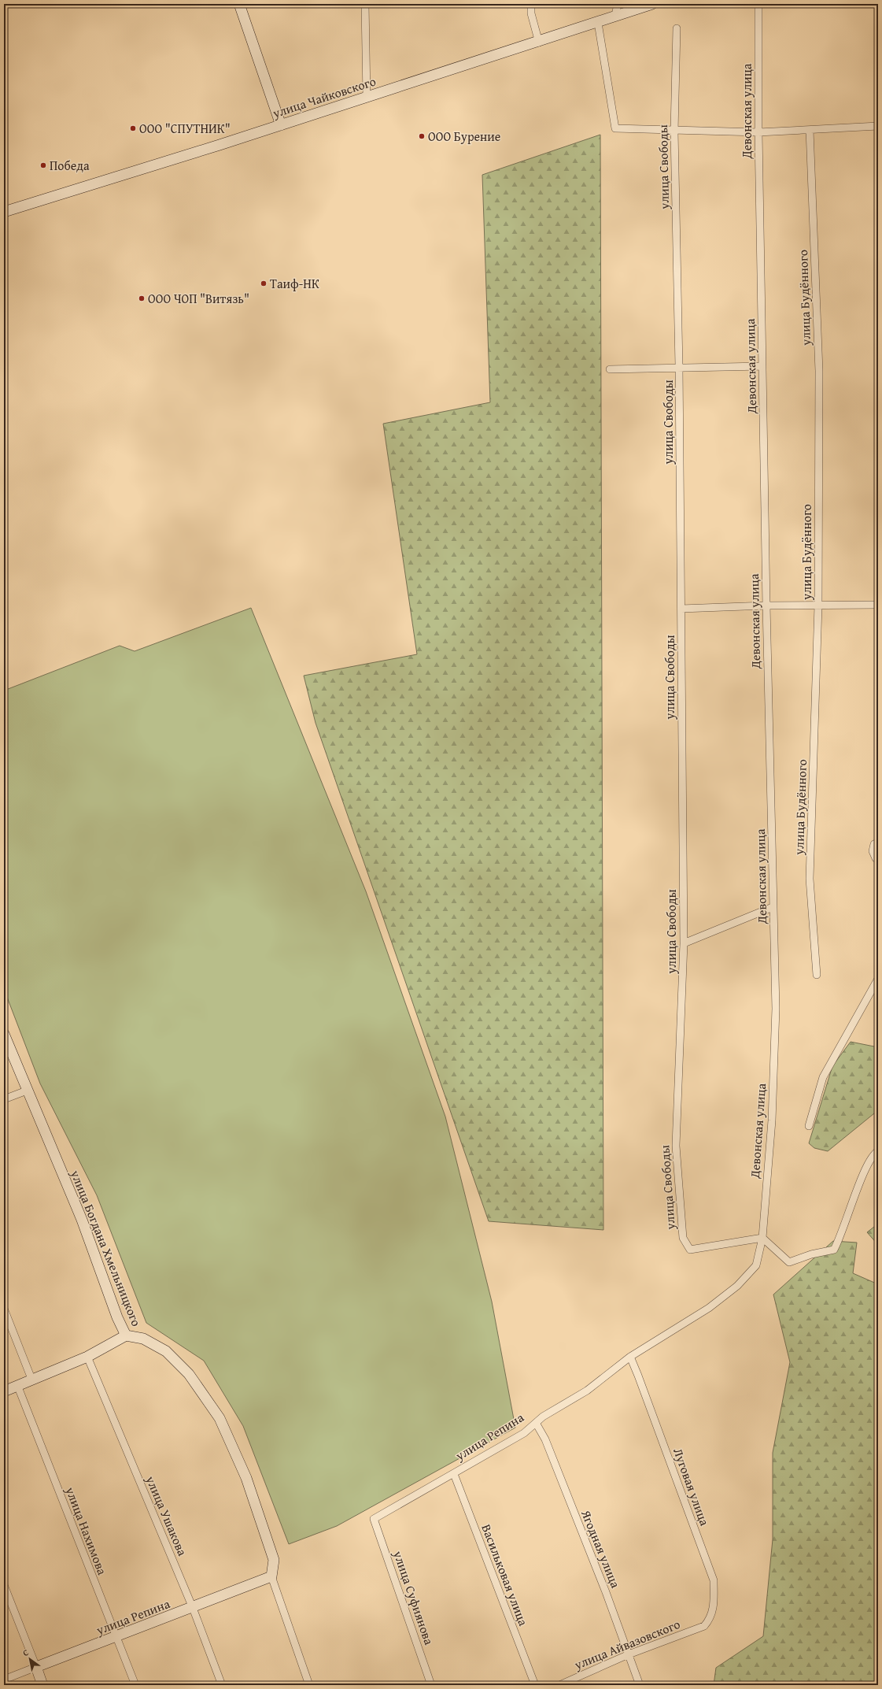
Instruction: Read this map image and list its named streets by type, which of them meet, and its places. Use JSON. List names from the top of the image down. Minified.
{"streets":{"street":["улица Чайковского","Девонская улица","улица Свободы","улица Будённого","улица Богдана Хмельницкого","улица Репина","Луговая улица","улица Ушакова","улица Нахимова","Ягодная улица","Васильковая улица","улица Суфиянова","улица Айвазовского"]},"crossings":[["Девонская улица","улица Свободы"],["Девонская улица","улица Репина"],["Девонская улица","Луговая улица"],["улица Богдана Хмельницкого","улица Репина"],["улица Репина","Луговая улица"],["улица Репина","улица Ушакова"],["улица Репина","улица Нахимова"],["улица Репина","Ягодная улица"],["улица Репина","Васильковая улица"],["улица Репина","улица Суфиянова"],["Луговая улица","улица Айвазовского"],["Ягодная улица","улица Айвазовского"]],"places":["ООО \"СПУТНИК\"","ООО Бурение","Победа","Таиф-НК","ООО ЧОП \"Витязь\""],"north":"top left"}
